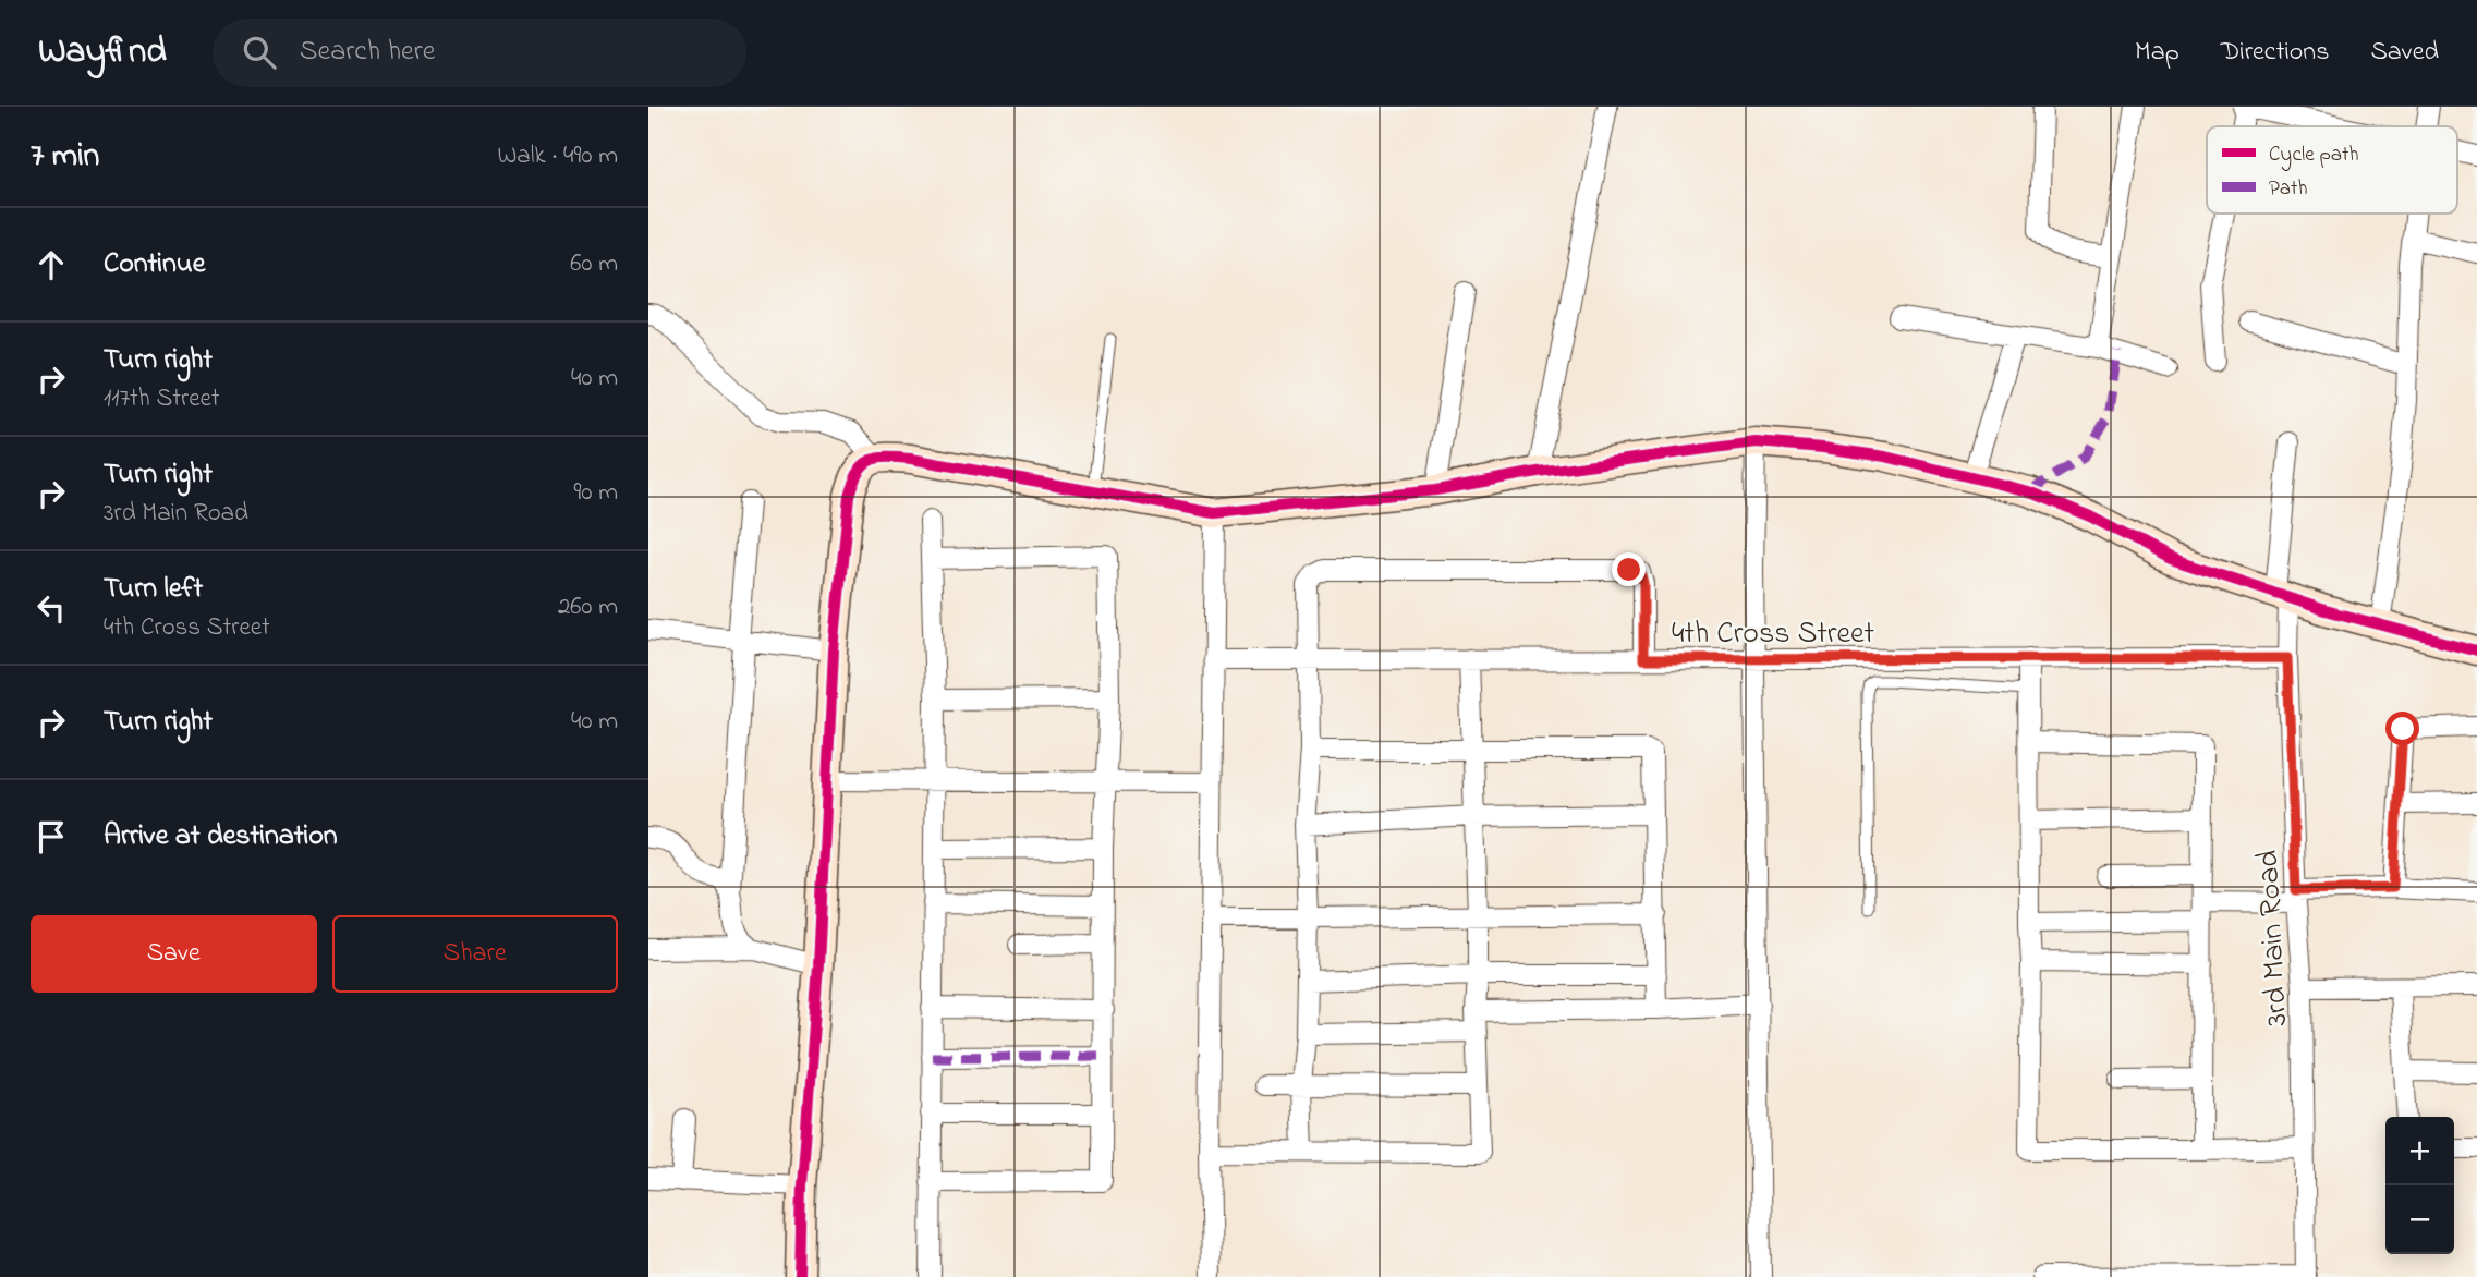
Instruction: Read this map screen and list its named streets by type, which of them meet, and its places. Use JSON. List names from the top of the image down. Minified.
{"streets":{"street":["4th Cross Street","3rd Main Road"]},"crossings":[["4th Cross Street","3rd Main Road"]],"legend":["Cycle path","Path"],"page":{"header":"Wayfind","search":"Search here","nav":["Map","Directions","Saved"],"heading":["7 min","Walk · 490 m"],"list":[["Continue","60 m"],["Turn right","117th Street","40 m"],["Turn right","3rd Main Road","90 m"],["Turn left","4th Cross Street","260 m"],["Turn right","40 m"],"Arrive at destination"],"buttons":["Save","Share"],"map_buttons":["+","−"]}}
